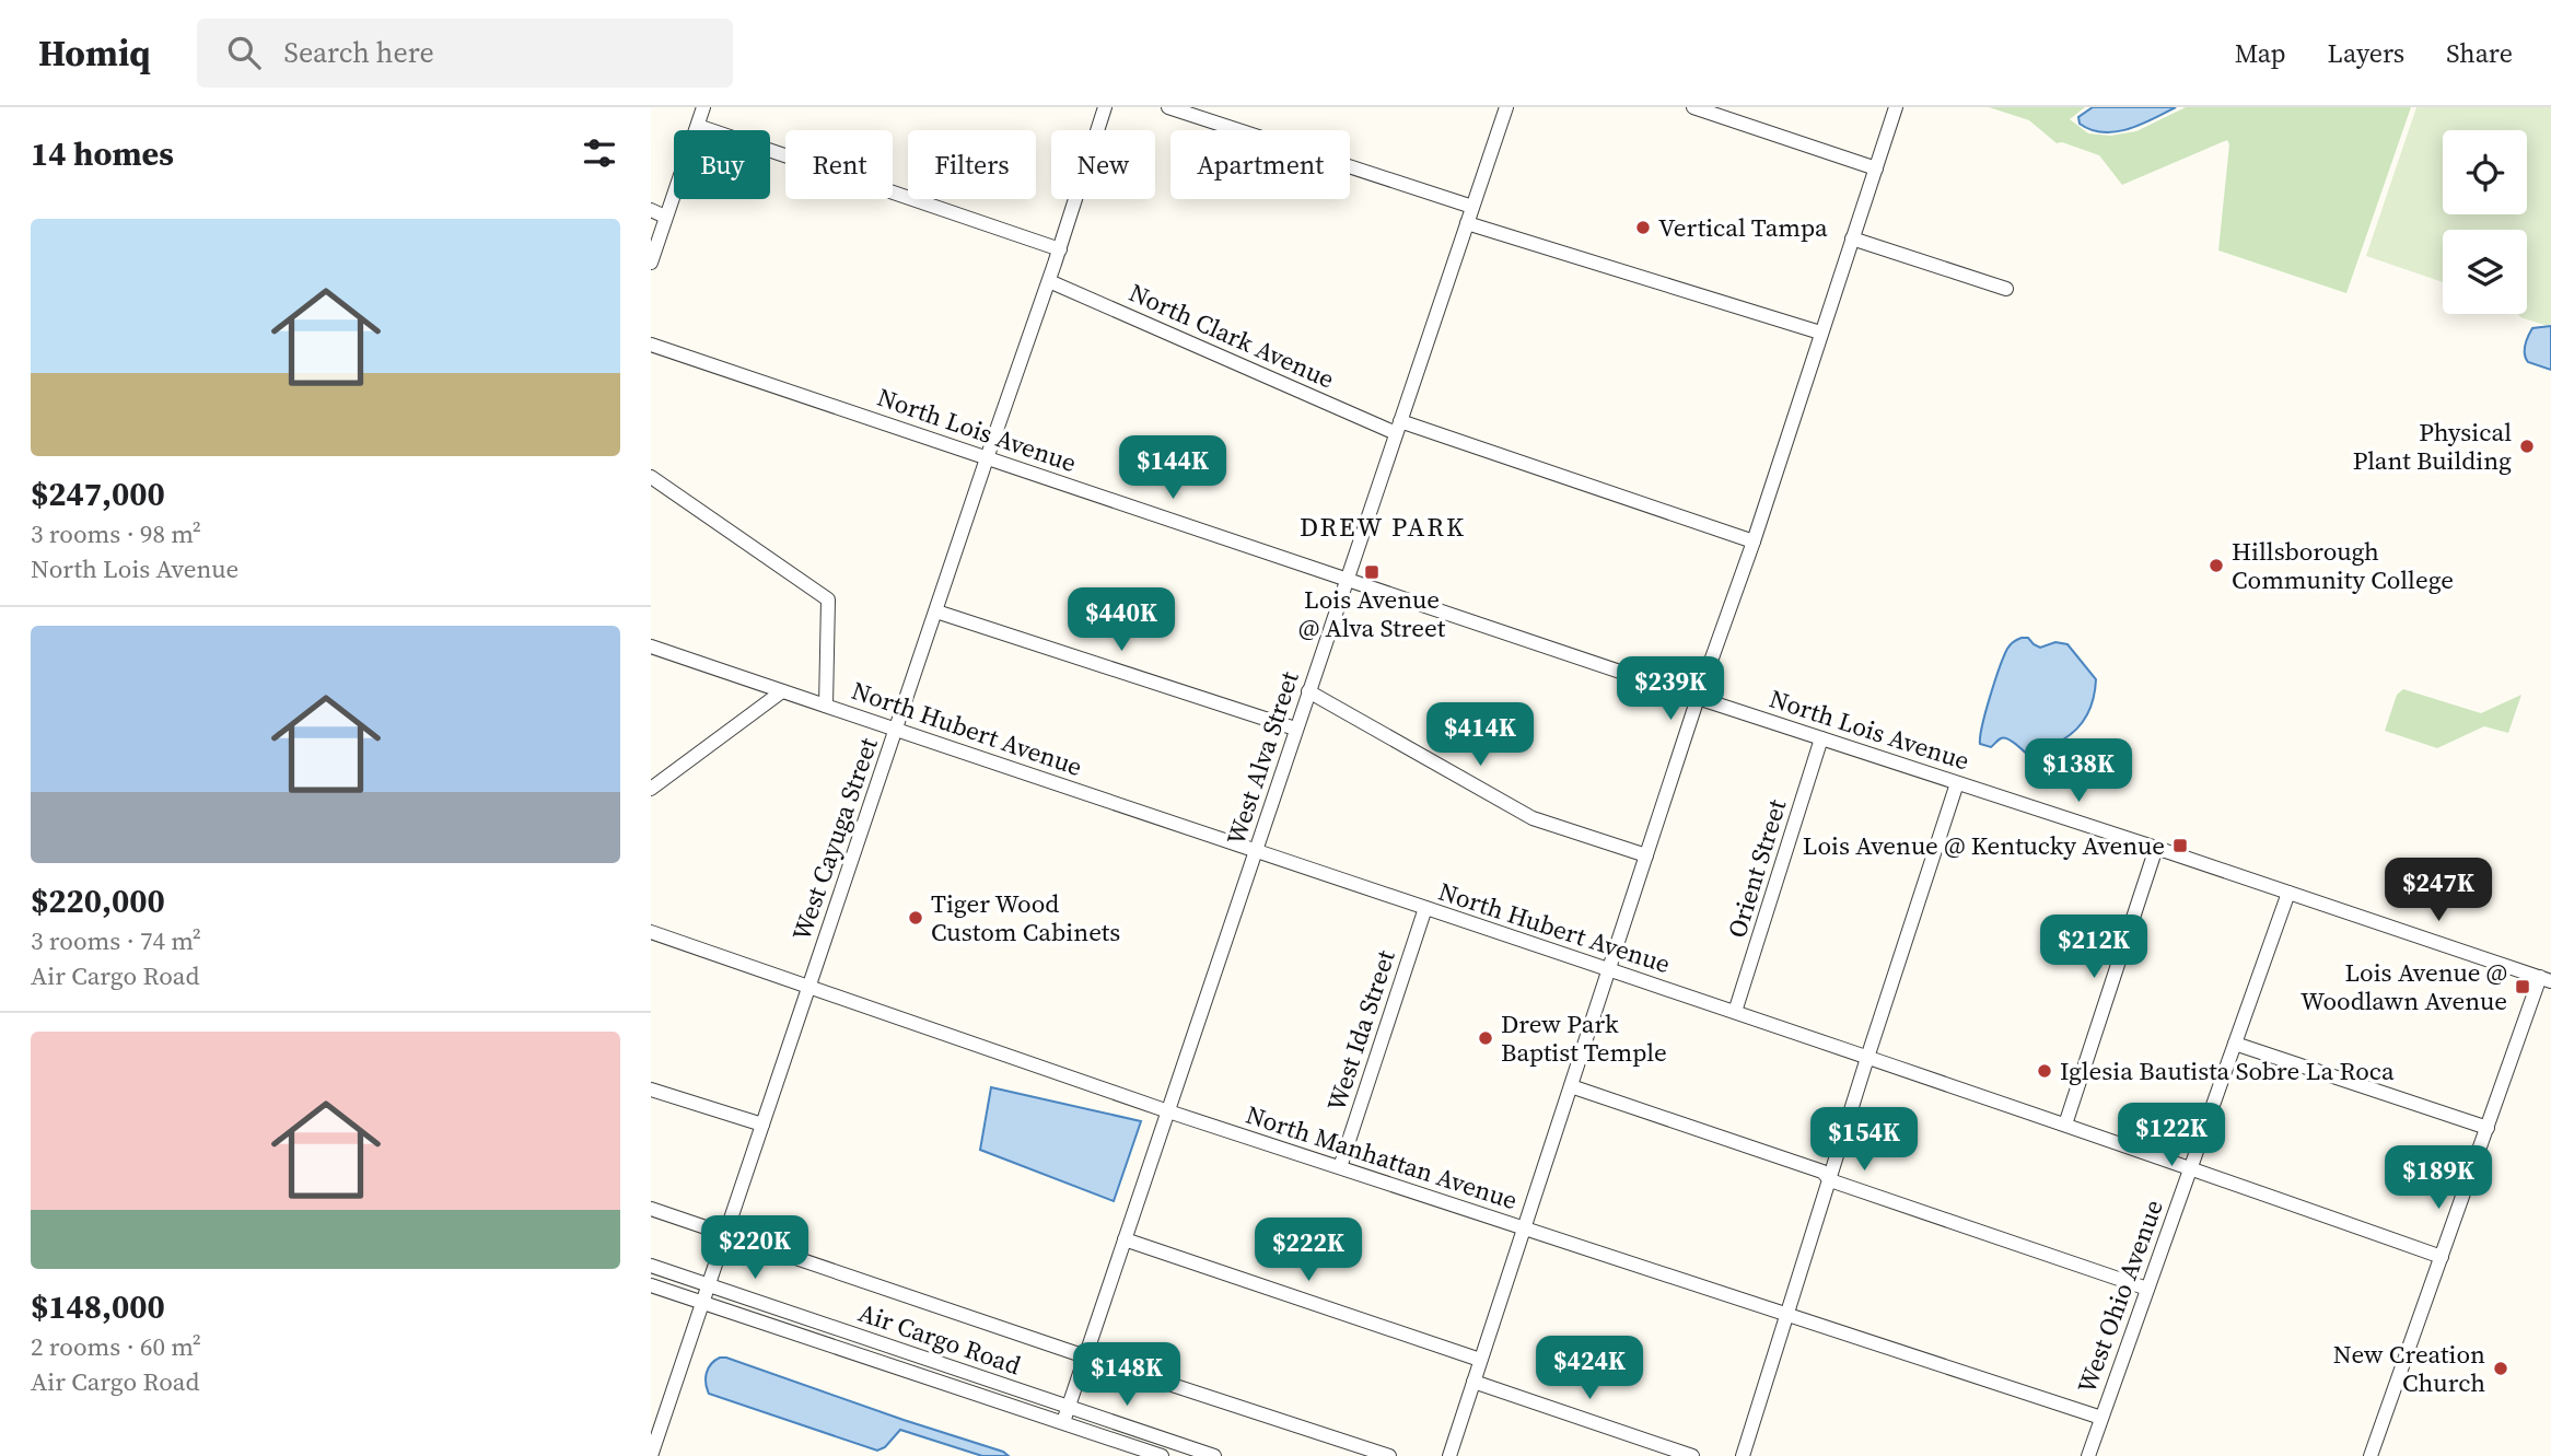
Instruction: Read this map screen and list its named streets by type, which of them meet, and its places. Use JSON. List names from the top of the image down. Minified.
{"streets":{"street":["North Clark Avenue","North Lois Avenue","North Hubert Avenue","West Alva Street","West Cayuga Street","Orient Street","West Ida Street","North Manhattan Avenue","West Ohio Avenue","Air Cargo Road"]},"crossings":[["North Clark Avenue","West Alva Street"],["North Clark Avenue","West Cayuga Street"],["North Lois Avenue","West Alva Street"],["North Lois Avenue","West Cayuga Street"],["North Lois Avenue","Orient Street"],["North Lois Avenue","West Ohio Avenue"],["North Hubert Avenue","West Alva Street"],["North Hubert Avenue","West Cayuga Street"],["North Hubert Avenue","Orient Street"],["North Hubert Avenue","West Ida Street"],["North Hubert Avenue","West Ohio Avenue"],["West Alva Street","North Manhattan Avenue"],["West Alva Street","Air Cargo Road"],["West Cayuga Street","North Manhattan Avenue"],["West Cayuga Street","Air Cargo Road"],["West Ida Street","North Manhattan Avenue"],["North Manhattan Avenue","West Ohio Avenue"]],"districts":["DREW PARK"],"places":{"other":["Vertical Tampa","Physical Plant Building","Hillsborough Community College","Tiger Wood Custom Cabinets","Drew Park Baptist Temple","Iglesia Bautista Sobre La Roca","New Creation Church"],"transit":["Lois Avenue @ Alva Street","Lois Avenue @ Kentucky Avenue","Lois Avenue @ Woodlawn Avenue"]},"page":{"header":"Homiq","search":"Search here","nav":["Map","Layers","Share"],"heading":"14 homes","chip":["Buy","Rent","Filters","New","Apartment"],"list":[{"name":"$247,000","note":"3 rooms · 98 m² · North Lois Avenue"},{"name":"$220,000","note":"3 rooms · 74 m² · Air Cargo Road"},{"name":"$148,000","note":"2 rooms · 60 m² · Air Cargo Road"}],"price":["$144K","$440K","$239K","$414K","$138K","$247K","$212K","$122K","$154K","$189K","$220K","$222K","$424K","$148K"]}}
